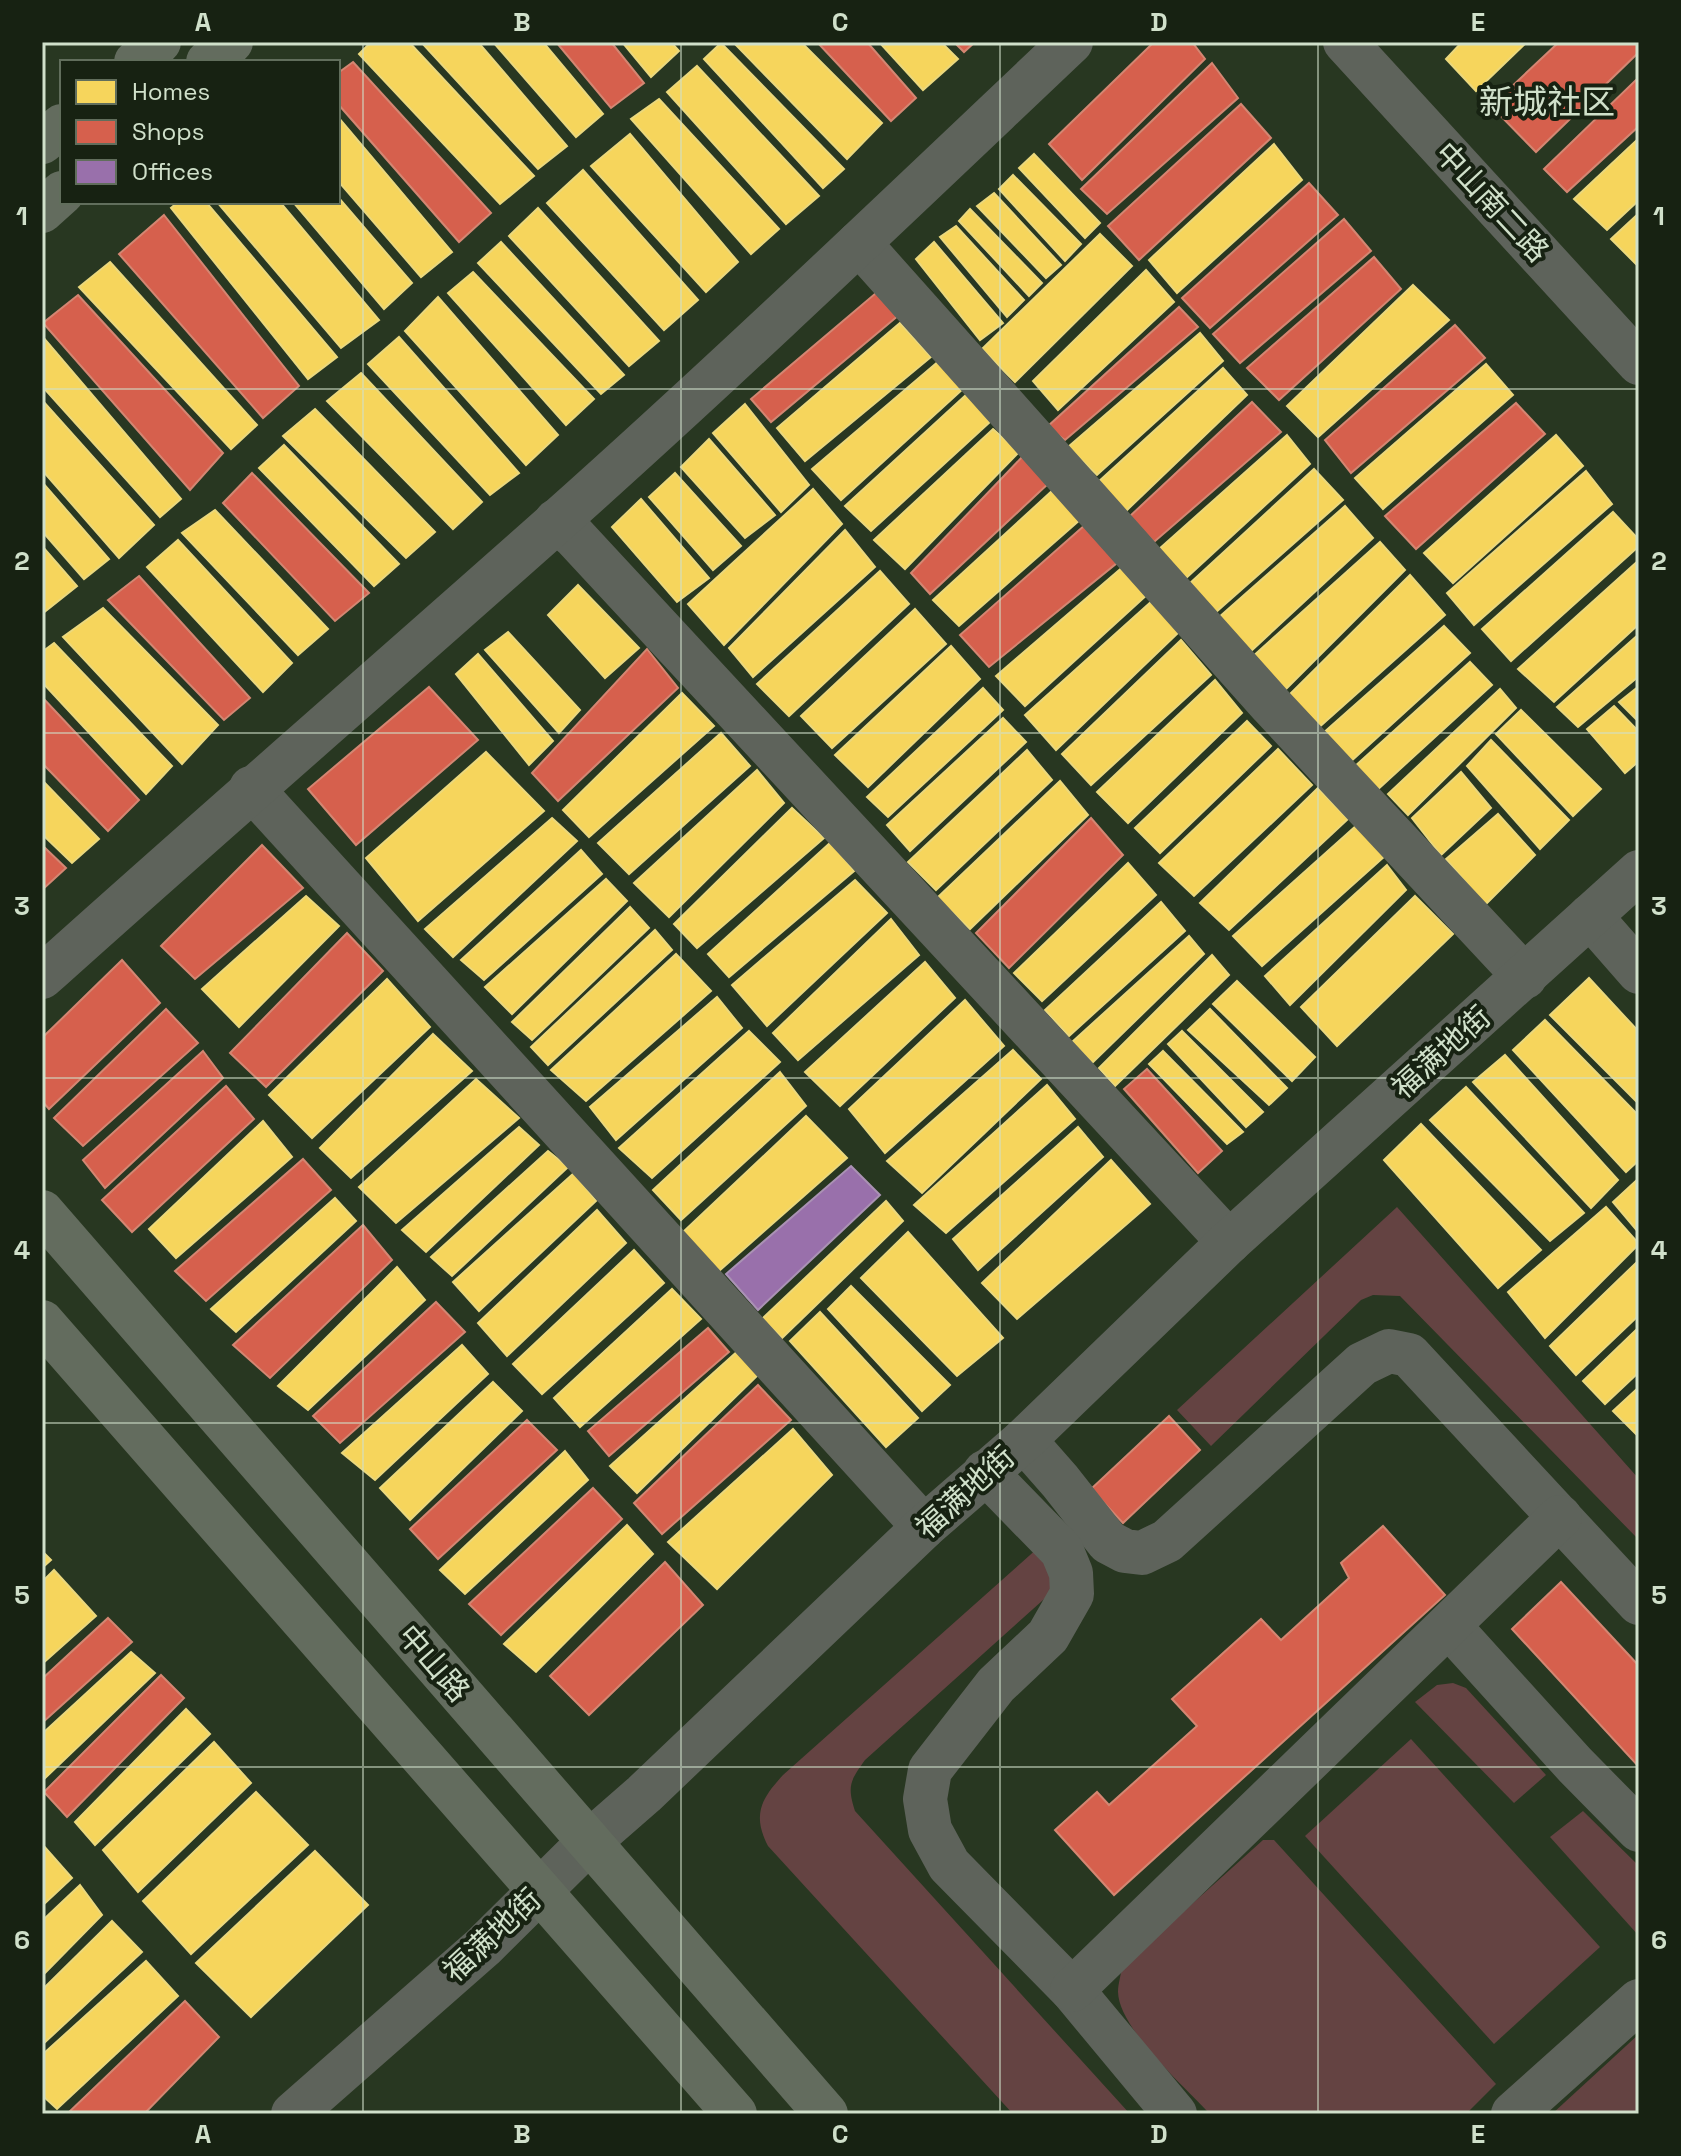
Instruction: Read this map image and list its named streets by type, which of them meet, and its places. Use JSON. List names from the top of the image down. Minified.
{"streets":{"main road":["中山路"],"street":["中山南二路","福满地街"]},"crossings":[["福满地街","中山路"]],"districts":["新城社区"],"legend":["Homes","Shops","Offices"],"grid":{"columns":["A","B","C","D","E"],"rows":["1","2","3","4","5","6"]}}
